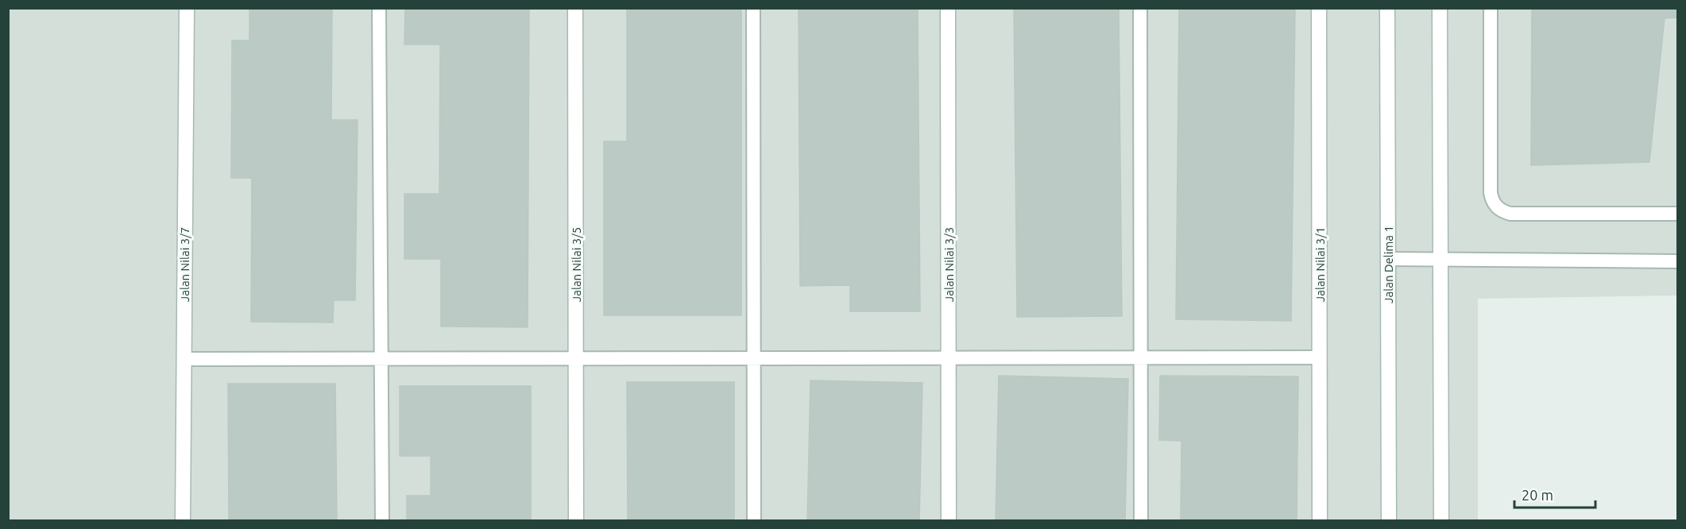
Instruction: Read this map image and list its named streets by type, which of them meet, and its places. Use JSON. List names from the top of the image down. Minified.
{"streets":{"street":["Jalan Nilai 3/7","Jalan Nilai 3/5","Jalan Nilai 3/3","Jalan Nilai 3/1","Jalan Delima 1"]},"scale_bar":"20 m"}
